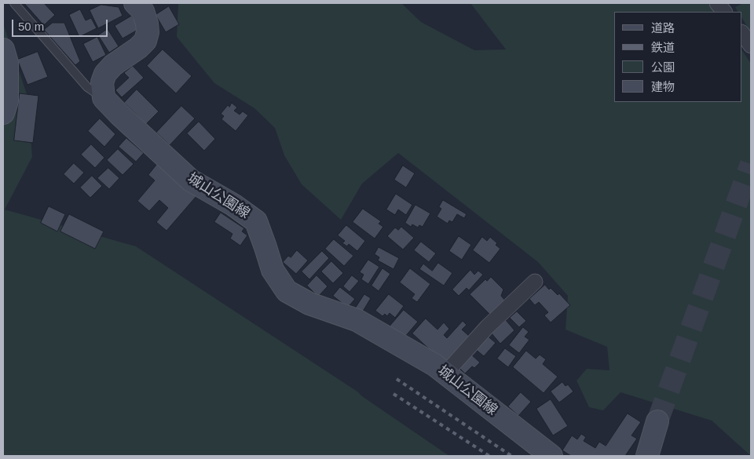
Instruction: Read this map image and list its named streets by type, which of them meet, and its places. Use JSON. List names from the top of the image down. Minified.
{"streets":{"street":["城山公園線"]},"legend":["道路","鉄道","公園","建物"],"scale_bar":"50 m"}
